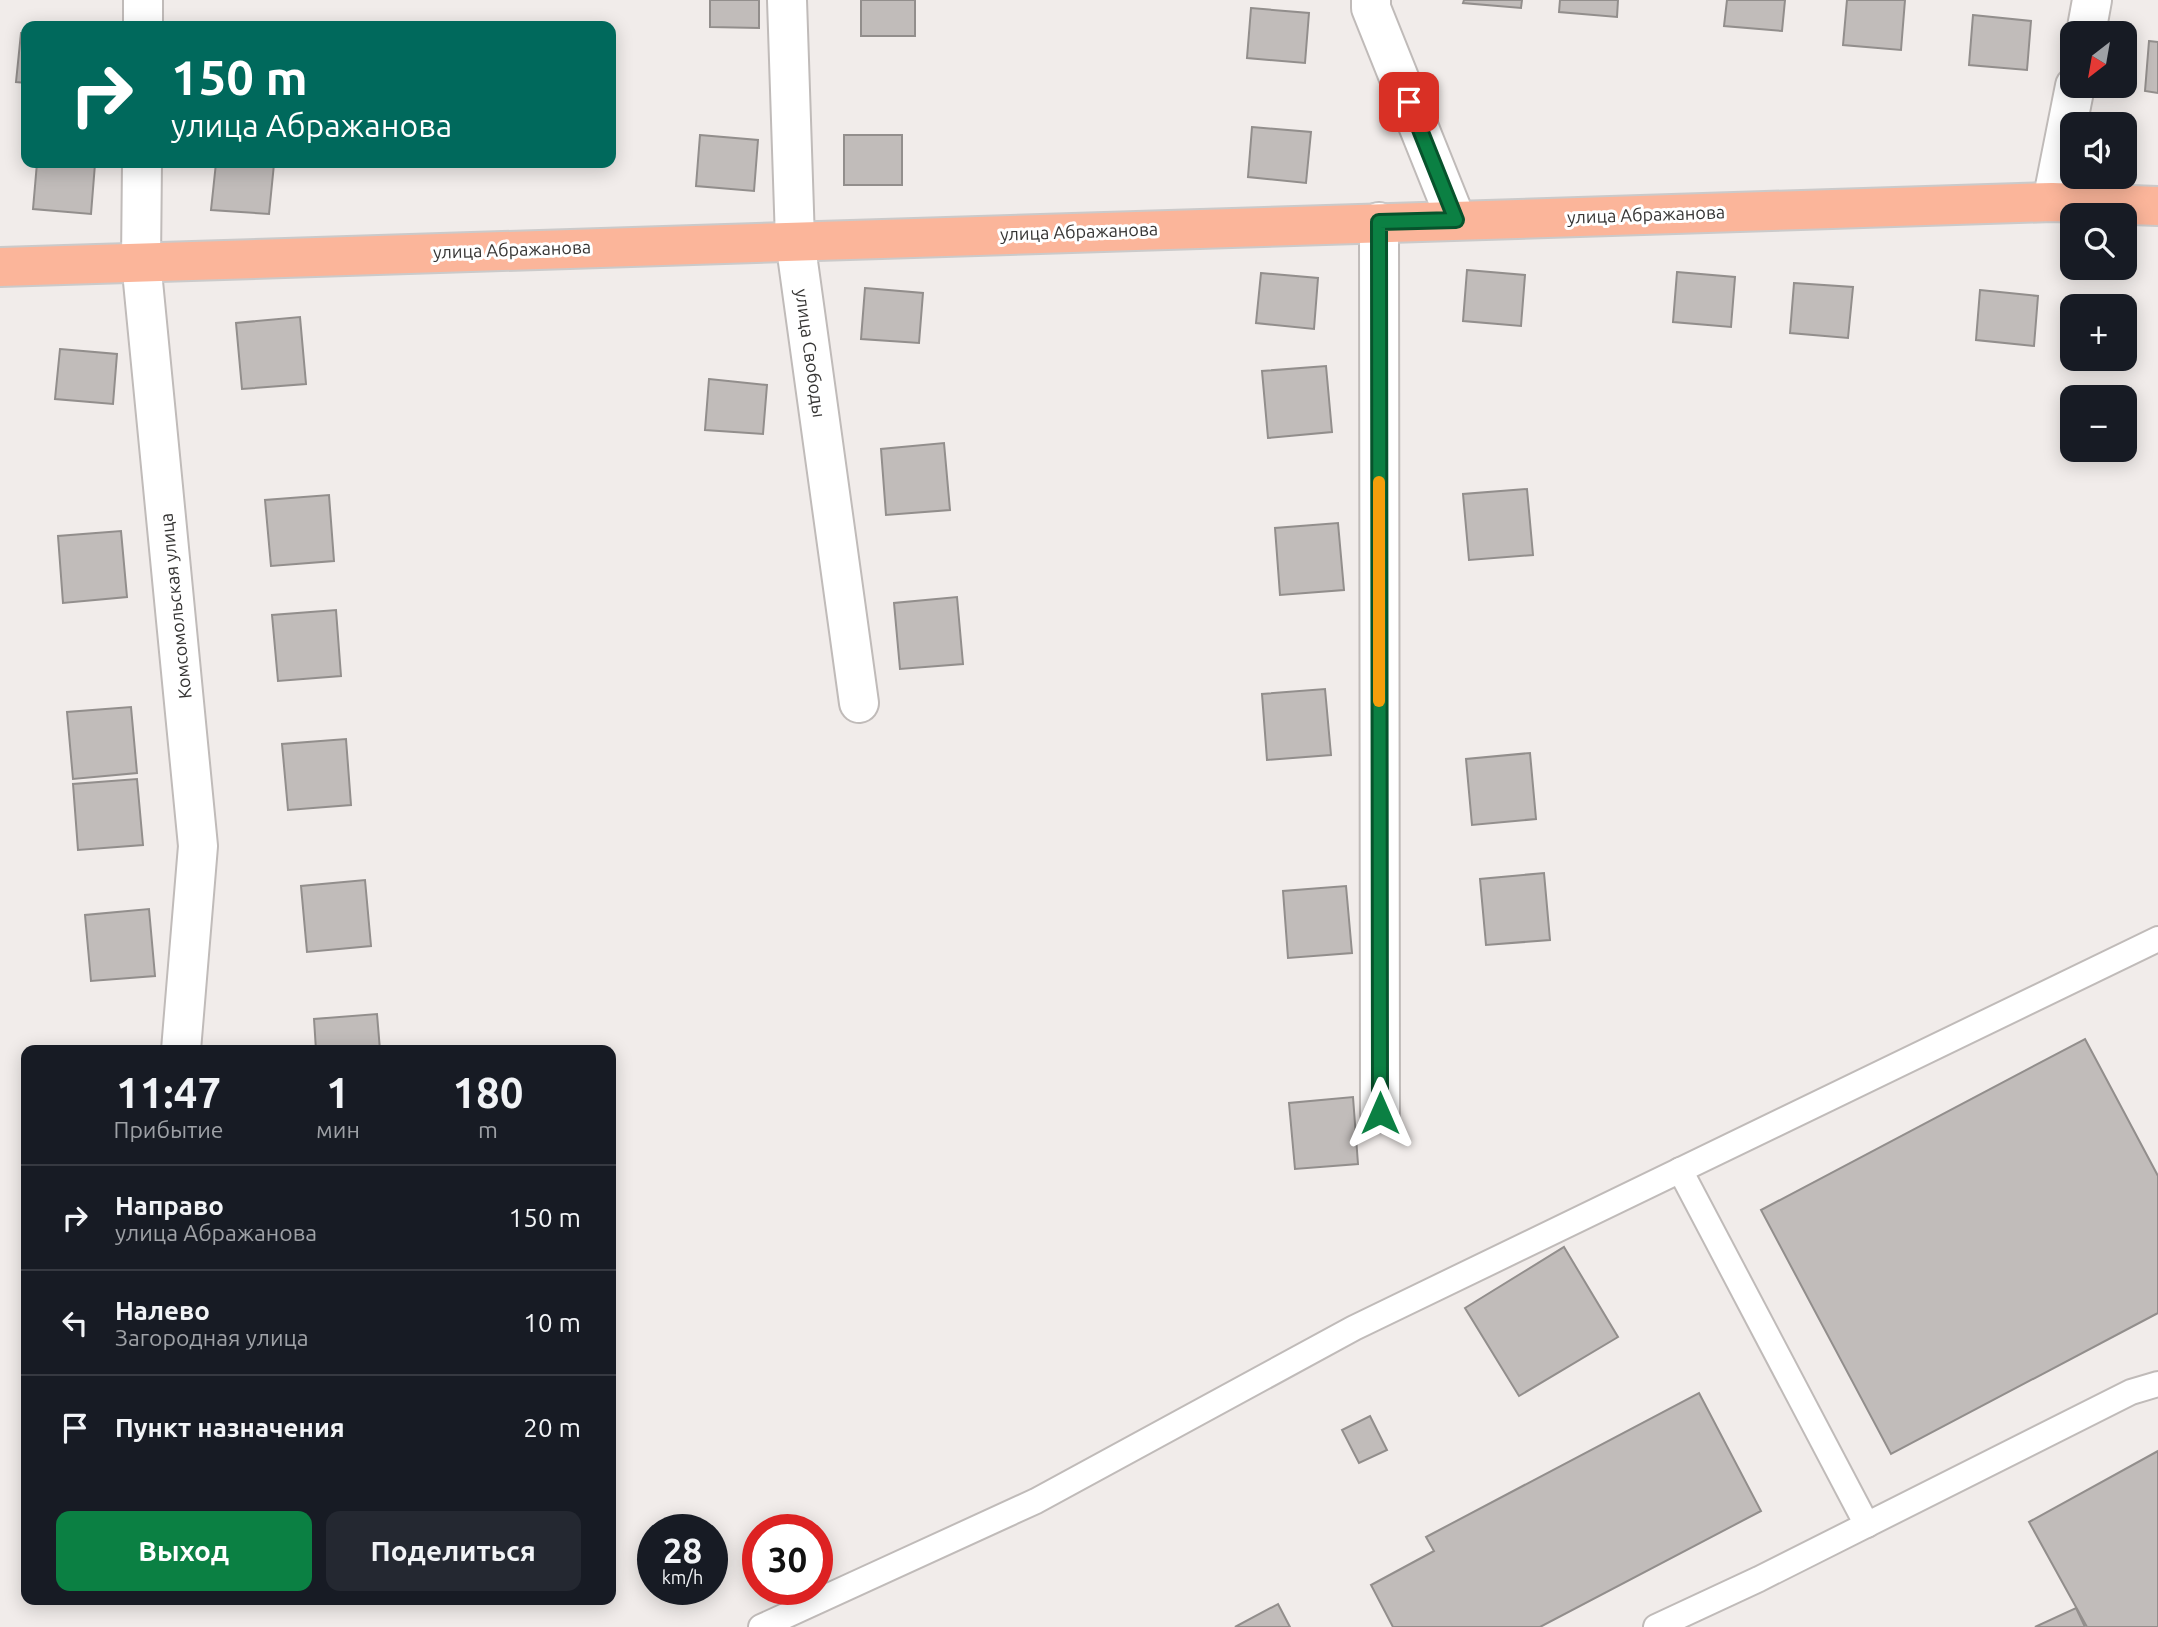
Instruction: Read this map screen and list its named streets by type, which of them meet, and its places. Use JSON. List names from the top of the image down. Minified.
{"streets":{"main road":["улица Абражанова"],"street":["улица Свободы","Комсомольская улица"]},"crossings":[["улица Абражанова","улица Свободы"],["улица Абражанова","Комсомольская улица"]],"north":"bottom left","page":{"map_buttons":["+","−"],"turn":["150 m","улица Абражанова"],"eta":["11:47","Прибытие","1","мин","180","m"],"list":[{"name":"Направо","note":"улица Абражанова","value":"150 m"},{"name":"Налево","note":"Загородная улица","value":"10 m"},{"name":"Пункт назначения","value":"20 m"}],"buttons":["Выход","Поделиться"],"speed":"28 km/h","limit":"30"}}
